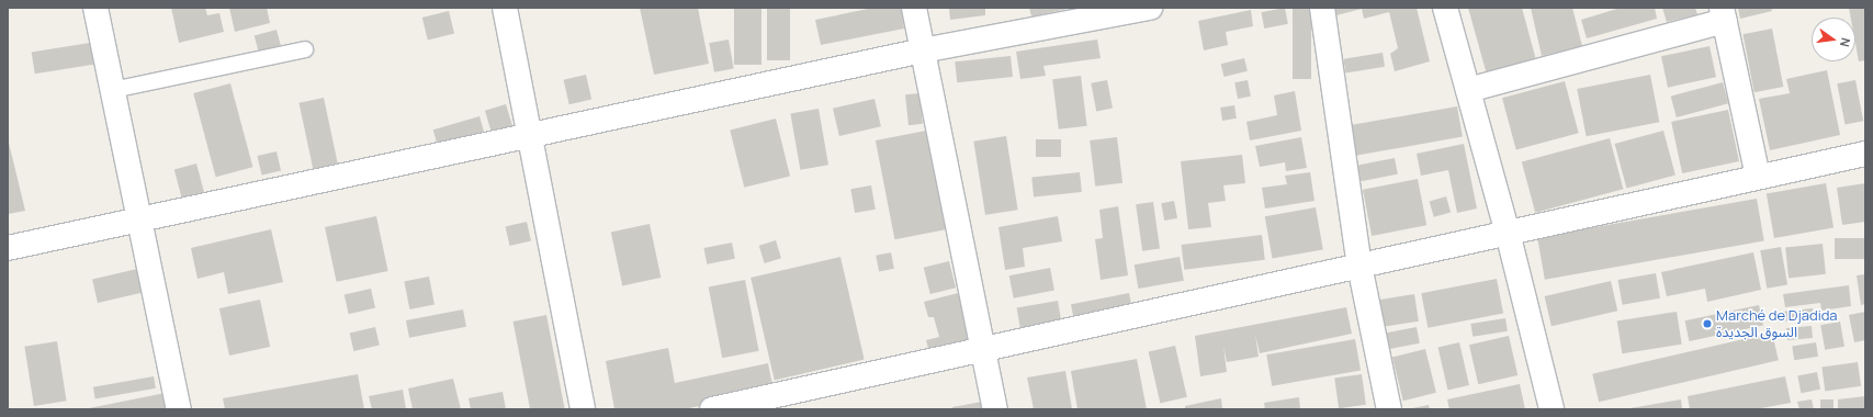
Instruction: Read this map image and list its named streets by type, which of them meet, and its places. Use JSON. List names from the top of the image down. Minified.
{"places":["Marché de Djadida السوق الجديدة"],"north":"right"}
